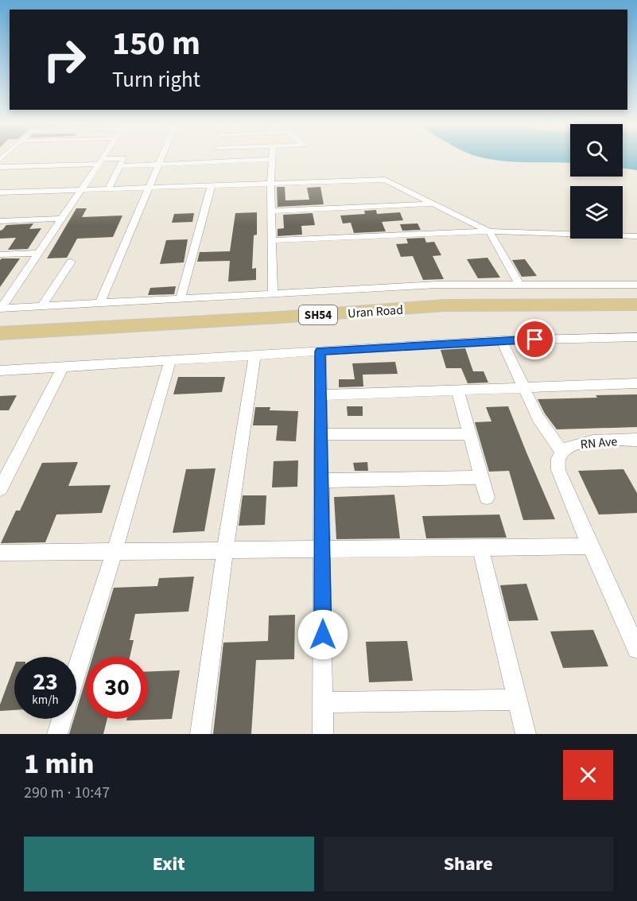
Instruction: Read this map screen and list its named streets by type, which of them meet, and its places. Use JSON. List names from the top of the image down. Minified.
{"streets":{"main road":["Uran Road","SH54"],"street":["RN Ave"]},"page":{"turn":["150 m","Turn right"],"speed":"23 km/h","limit":"30","heading":["1 min","290 m · 10:47"],"buttons":["Exit","Share"]}}
